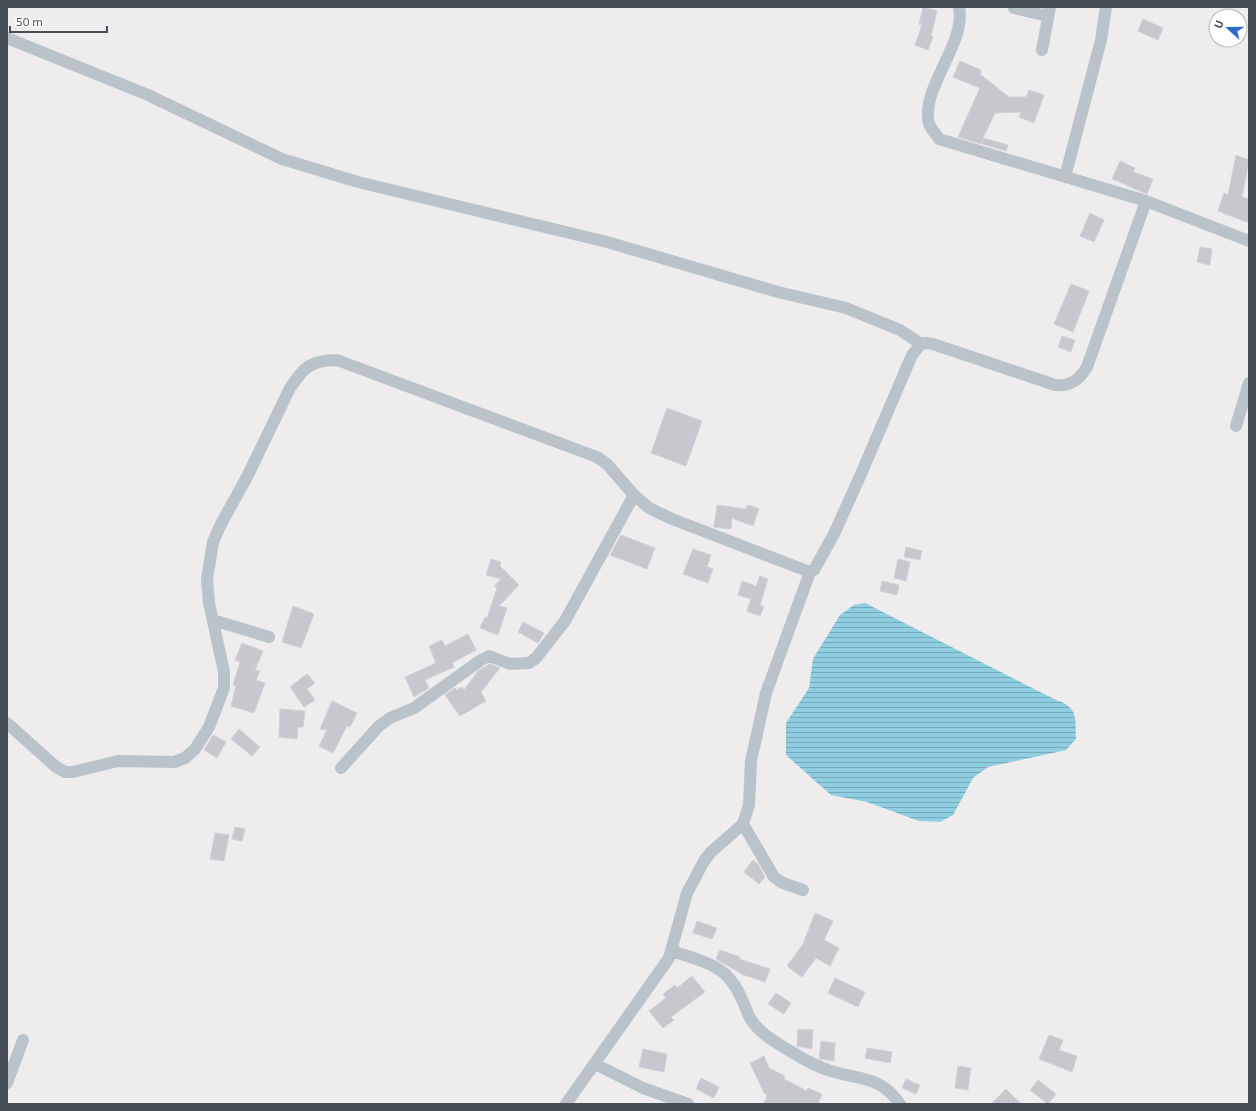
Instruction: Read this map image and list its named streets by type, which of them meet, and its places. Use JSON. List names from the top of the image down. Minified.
{"scale_bar":"50 m","north":"left"}
